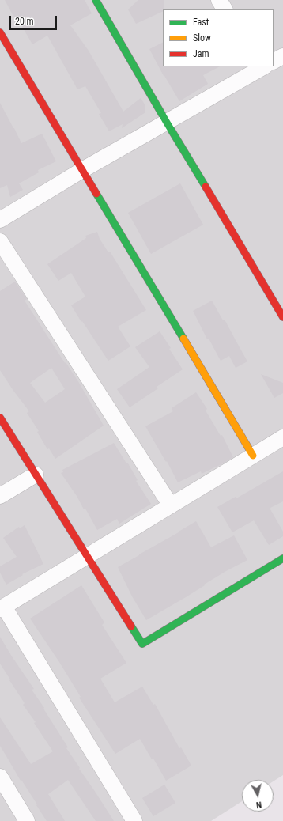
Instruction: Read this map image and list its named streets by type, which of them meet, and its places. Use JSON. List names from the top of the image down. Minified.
{"legend":["Fast","Slow","Jam"],"scale_bar":"20 m","north":"bottom"}
